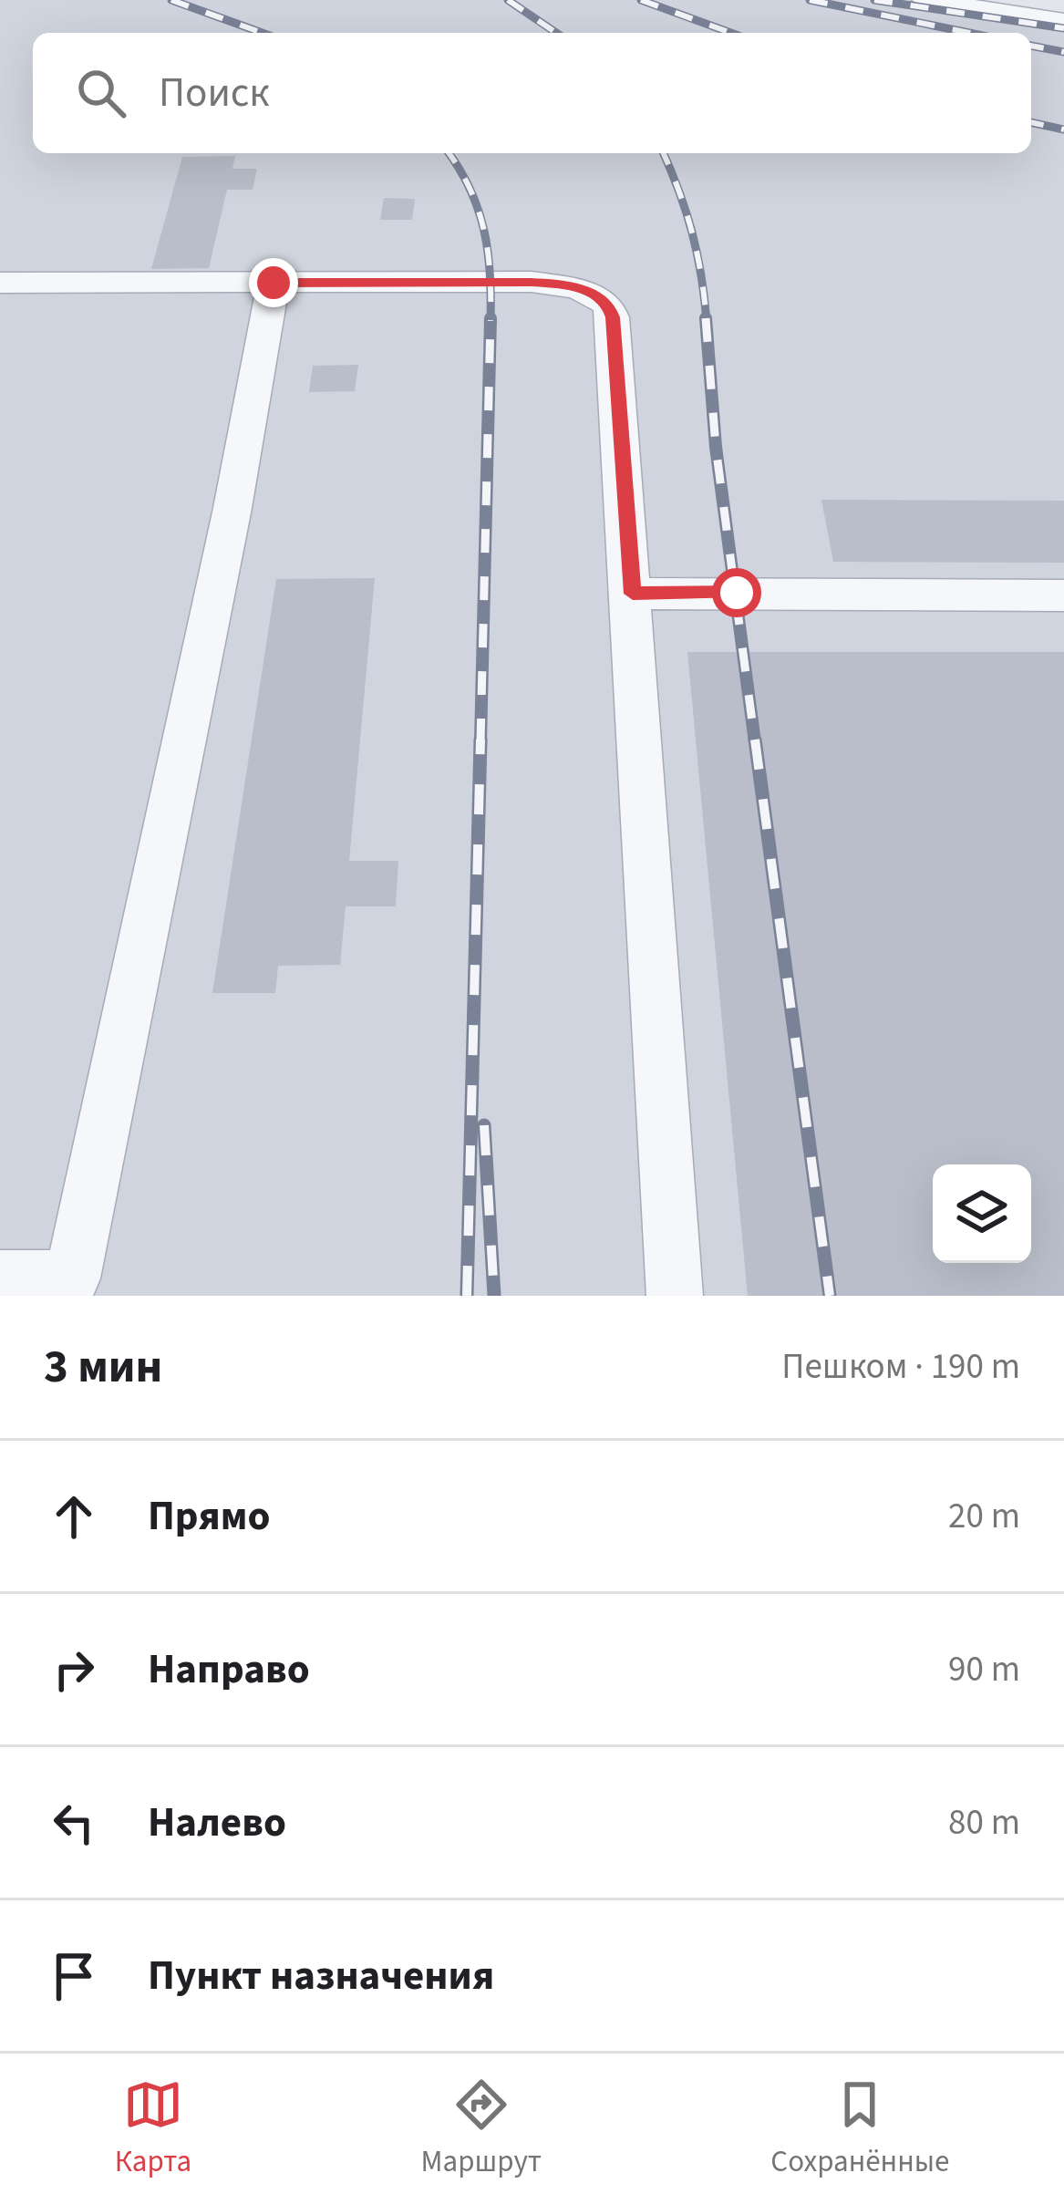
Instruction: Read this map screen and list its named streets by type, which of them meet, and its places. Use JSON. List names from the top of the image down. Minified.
{"page":{"search":"Поиск","heading":["3 мин","Пешком · 190 m"],"list":[["Прямо","20 m"],["Направо","90 m"],["Налево","80 m"],"Пункт назначения"],"nav":["Карта","Маршрут","Сохранённые"]}}
